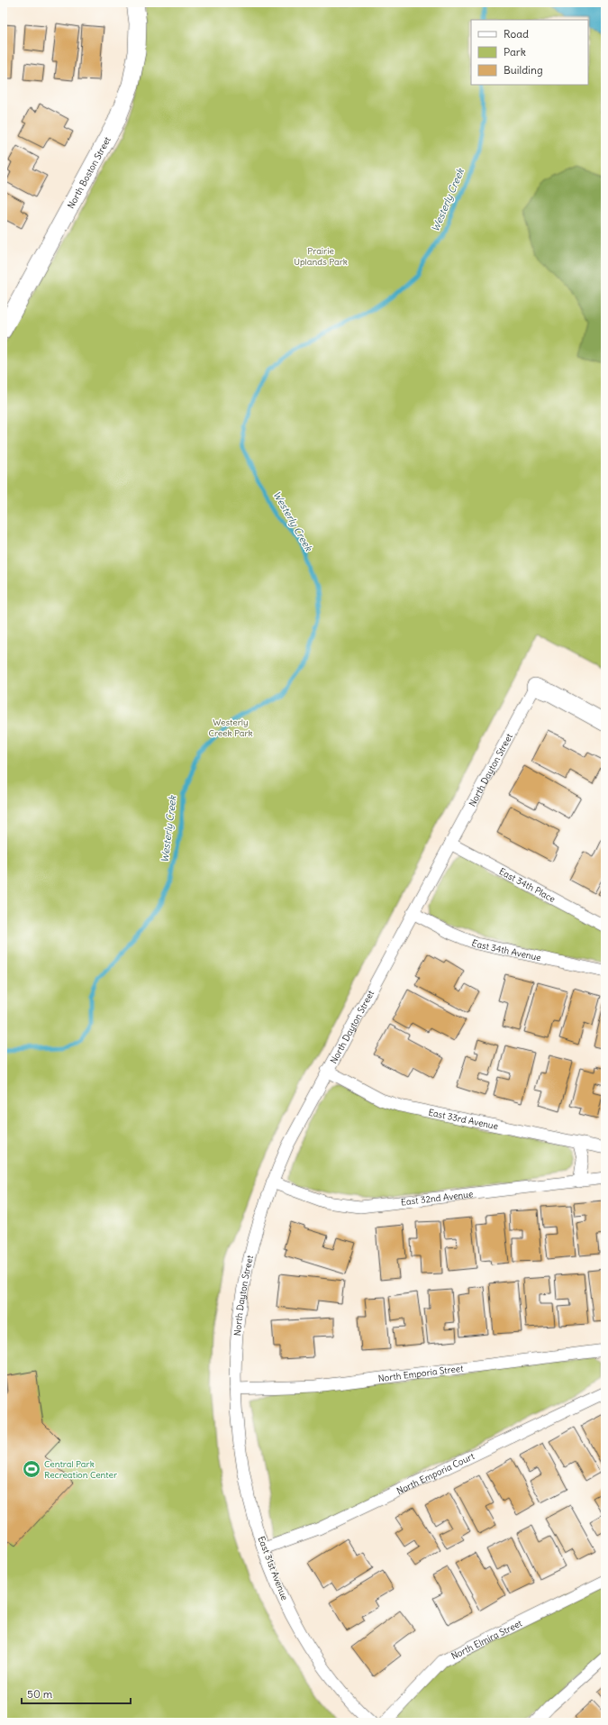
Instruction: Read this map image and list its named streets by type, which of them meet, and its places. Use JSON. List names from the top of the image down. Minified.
{"streets":{"street":["North Boston Street","North Dayton Street","East 34th Place","East 34th Avenue","East 33rd Avenue","East 32nd Avenue","North Emporia Street","North Emporia Court","East 31st Avenue","North Elmira Street"]},"crossings":[["North Dayton Street","East 34th Place"],["North Dayton Street","East 34th Avenue"],["North Dayton Street","East 33rd Avenue"],["North Dayton Street","East 32nd Avenue"],["North Dayton Street","North Emporia Street"],["North Dayton Street","East 31st Avenue"],["North Emporia Street","East 31st Avenue"],["North Emporia Court","East 31st Avenue"]],"water":["Westerly Creek"],"parks":["Prairie Uplands Park","Westerly Creek Park"],"places":{"sports":["Central Park Recreation Center"]},"legend":["Road","Park","Building"],"scale_bar":"50 m"}
